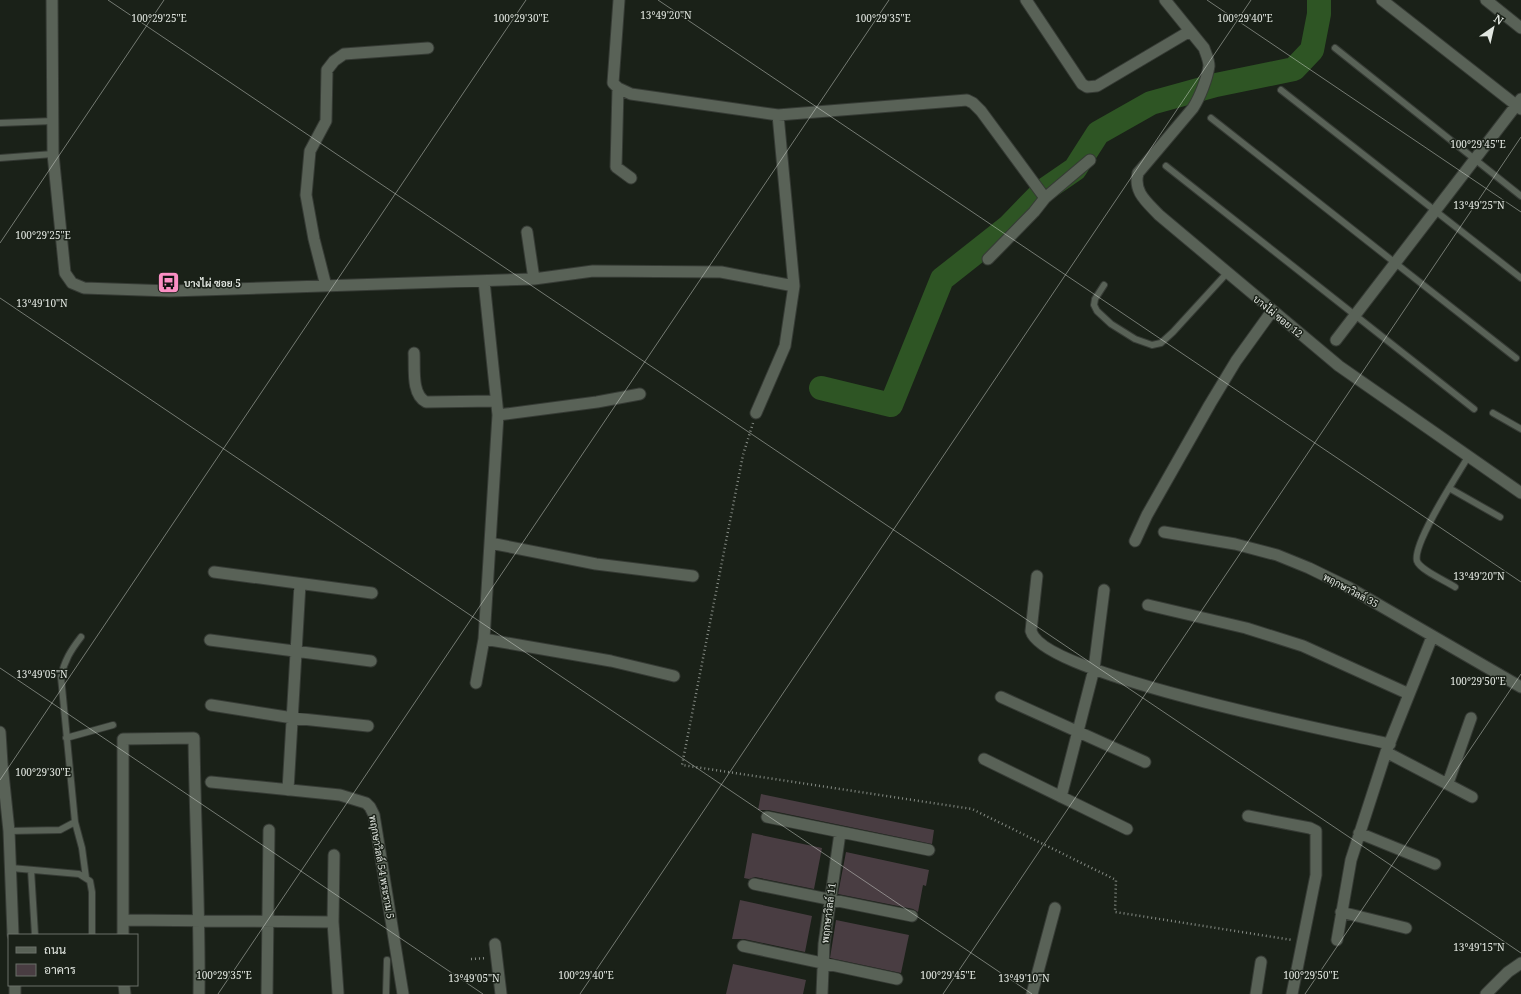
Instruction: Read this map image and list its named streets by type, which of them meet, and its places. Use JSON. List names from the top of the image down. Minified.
{"streets":{"street":["บางไผ่ ซอย 12","พฤกษาวิลล์ 35","พฤกษาวิลล์ 54 พระราม 5","พฤกษาวิลล์ 11"]},"places":{"bus stop":["บางไผ่ ซอย 5"]},"legend":["ถนน","อาคาร"],"north":"top right","coordinates":["13°49'20\"N","100°29'25\"E","100°29'30\"E","100°29'35\"E","100°29'40\"E","100°29'45\"E","13°49'25\"N","13°49'10\"N","13°49'05\"N","100°29'50\"E","13°49'15\"N"]}
